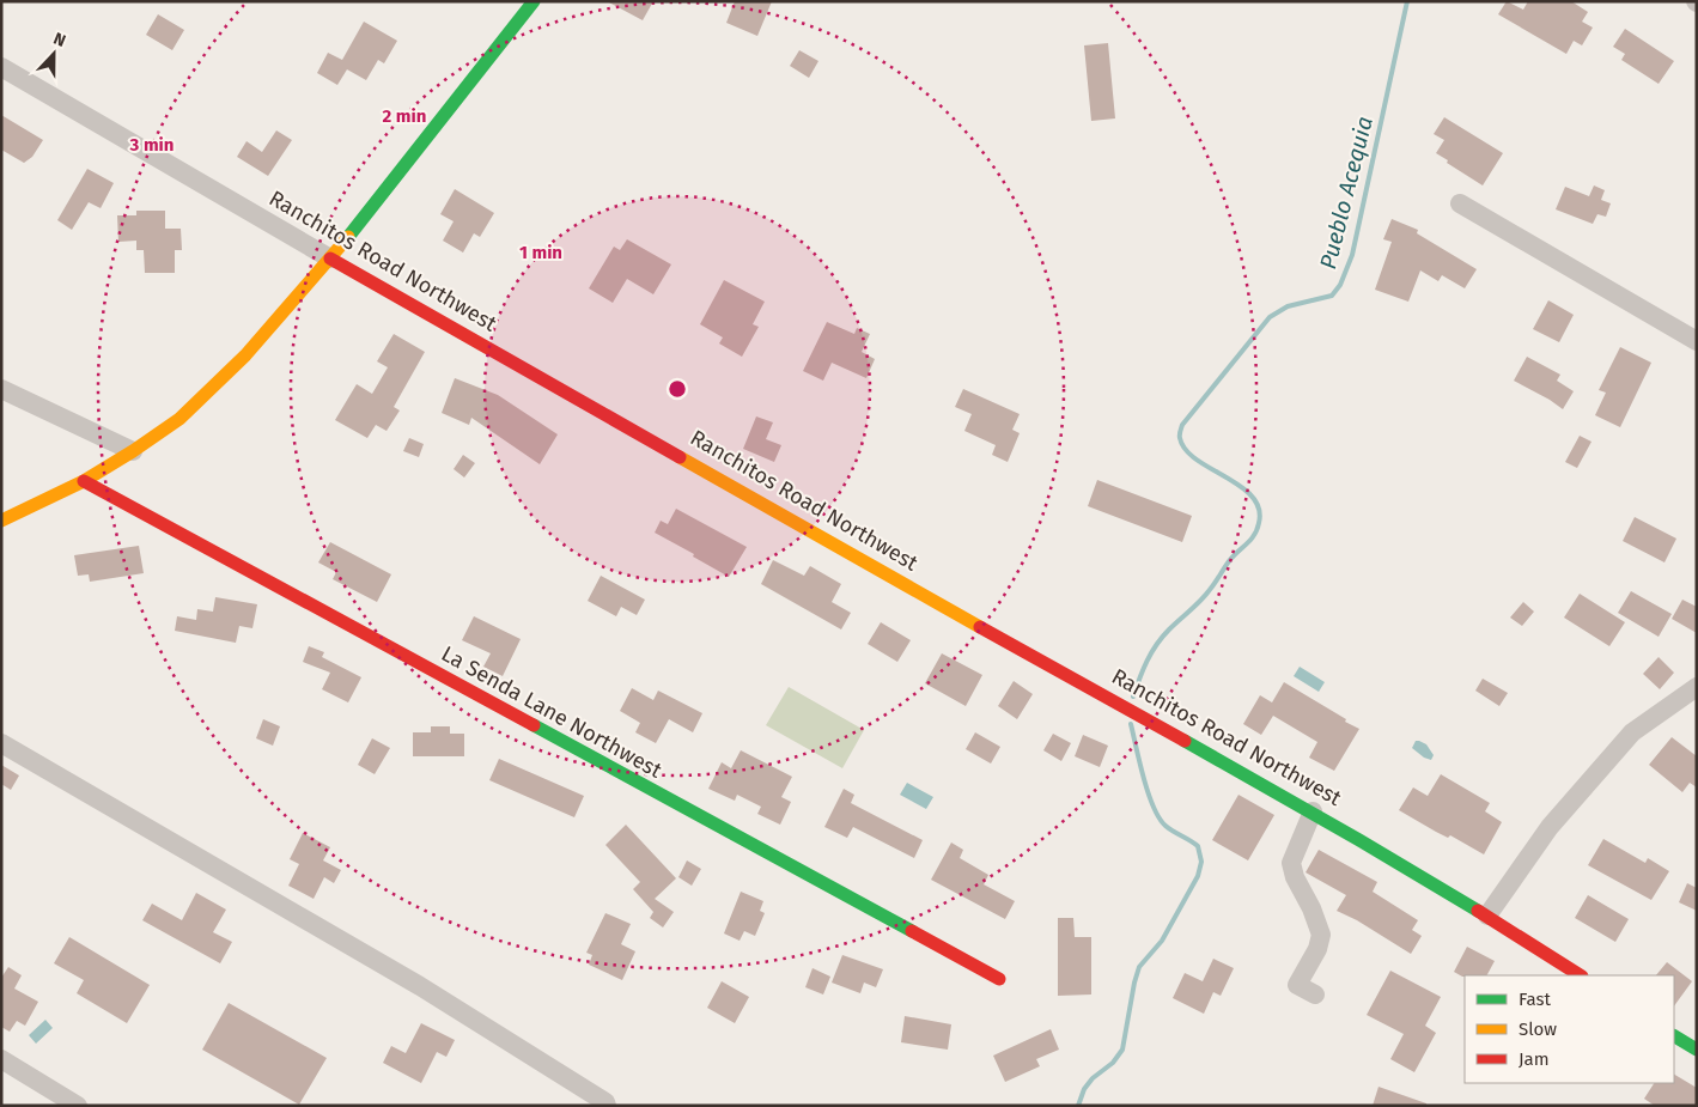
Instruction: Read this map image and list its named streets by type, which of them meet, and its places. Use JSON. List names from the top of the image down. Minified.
{"streets":{"street":["Ranchitos Road Northwest","La Senda Lane Northwest"]},"water":["Pueblo Acequia"],"legend":["Fast","Slow","Jam"],"north":"top","rings":["2 min","3 min","1 min"]}
